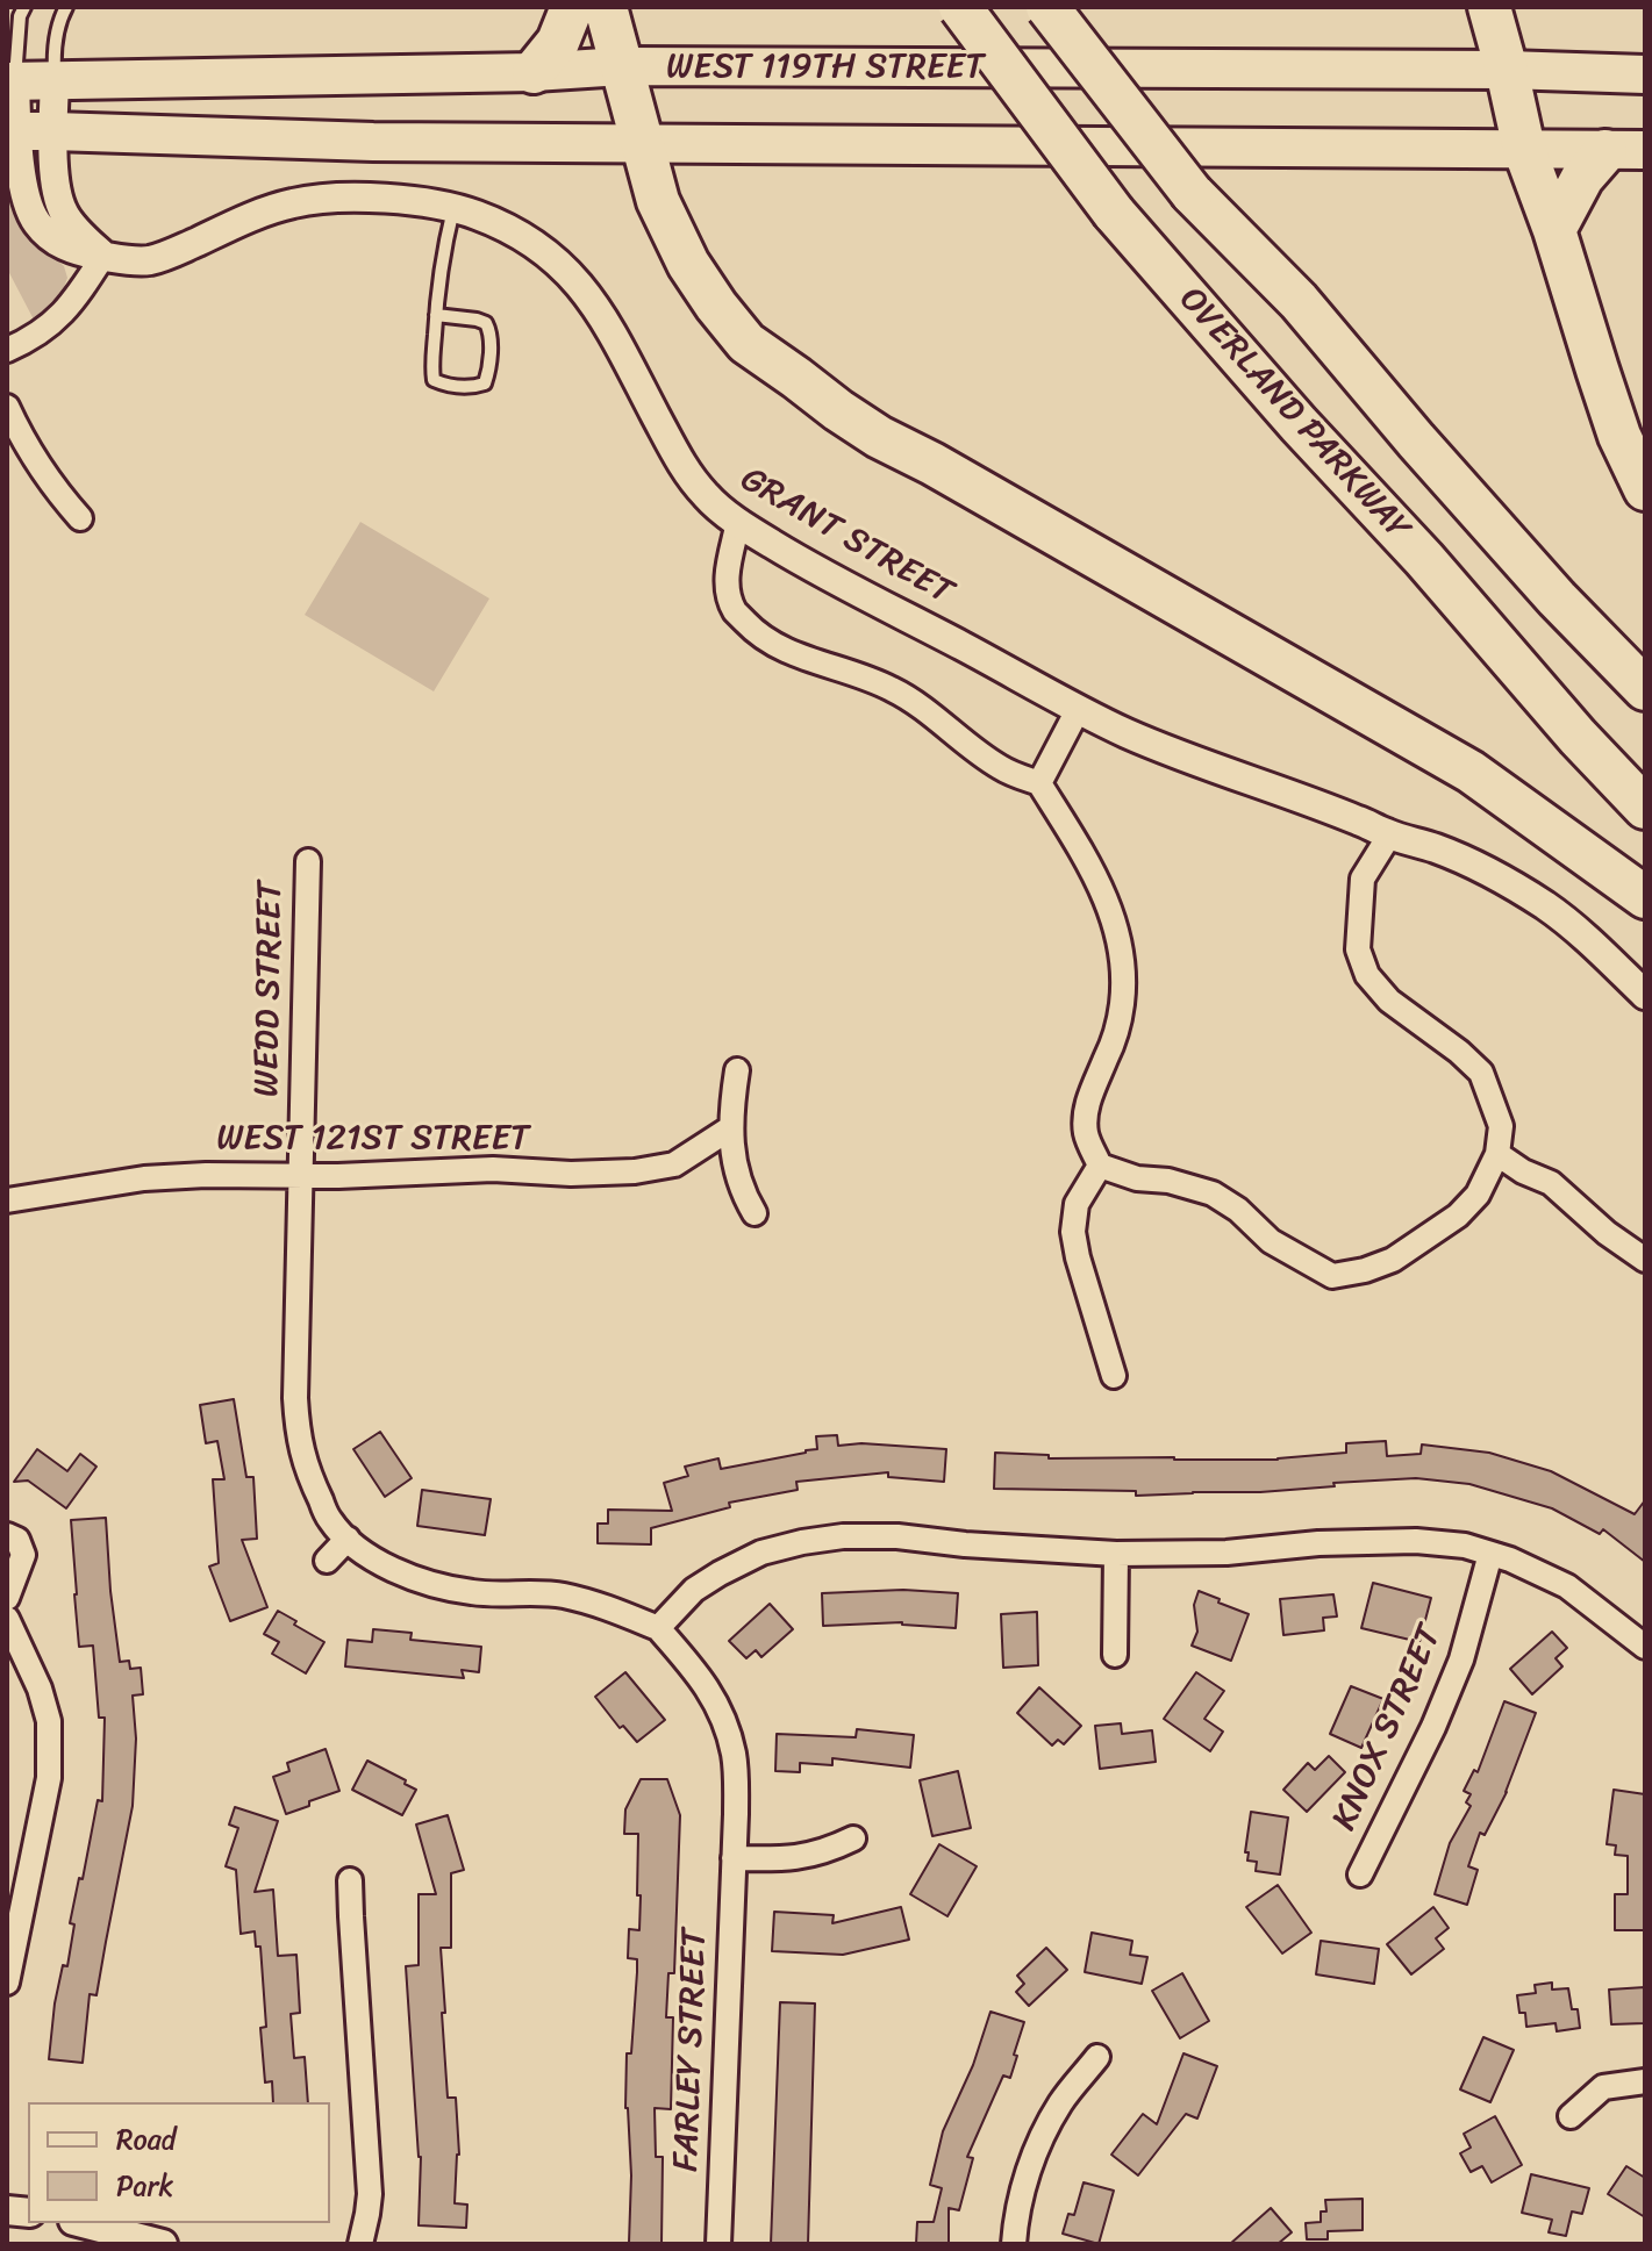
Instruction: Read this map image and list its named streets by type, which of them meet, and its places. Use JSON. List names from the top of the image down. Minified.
{"streets":{"highway":["OVERLAND PARKWAY"],"main road":["WEST 119TH STREET"],"street":["GRANT STREET","WEDD STREET","WEST 121ST STREET","KNOX STREET","FARLEY STREET"]},"crossings":[["WEST 119TH STREET","GRANT STREET"],["WEDD STREET","WEST 121ST STREET"],["WEDD STREET","FARLEY STREET"]],"legend":["Road","Park"]}
